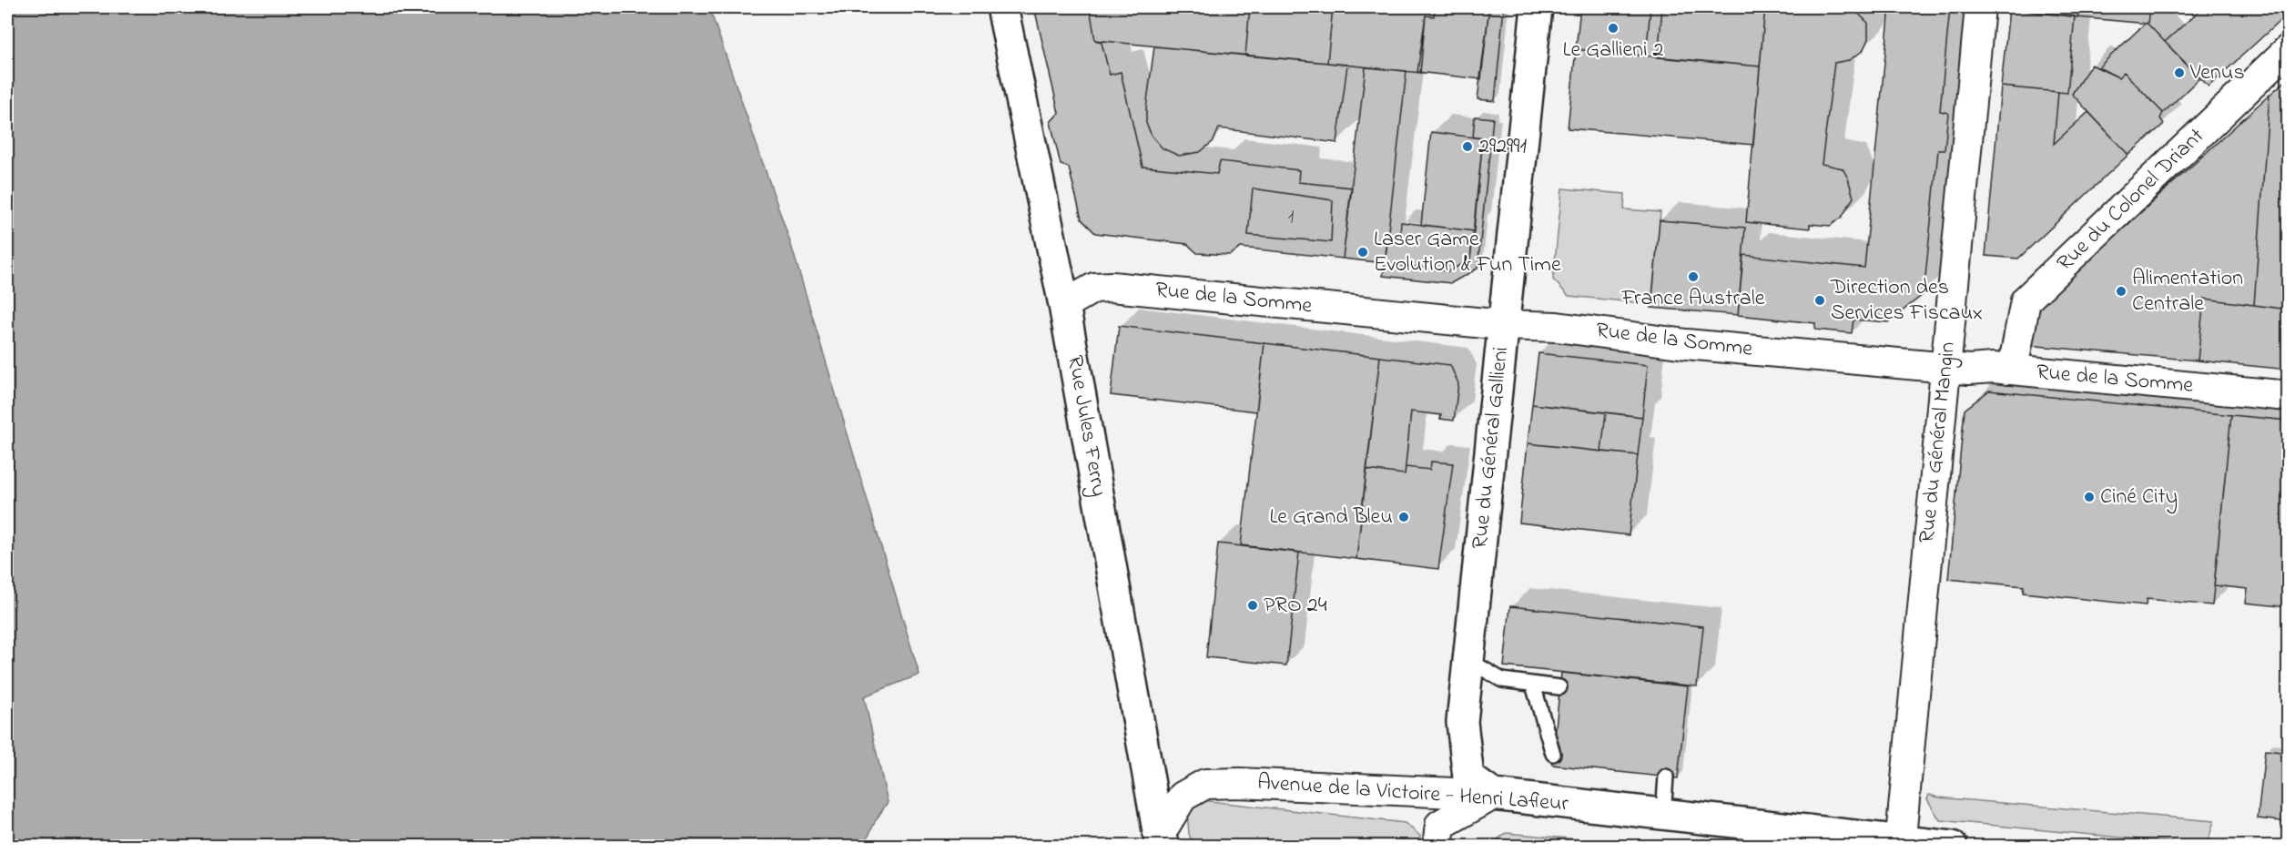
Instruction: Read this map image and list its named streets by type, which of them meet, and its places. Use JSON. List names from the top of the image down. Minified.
{"streets":{"main road":["Rue Jules Ferry","Rue du Général Gallieni","Avenue de la Victoire - Henri Lafleur"],"street":["Rue du Colonel Driant","Rue de la Somme","Rue du Général Mangin"]},"crossings":[["Rue du Colonel Driant","Rue de la Somme"],["Rue de la Somme","Rue Jules Ferry"],["Rue de la Somme","Rue du Général Mangin"],["Rue de la Somme","Rue du Général Gallieni"],["Rue Jules Ferry","Avenue de la Victoire - Henri Lafleur"],["Rue du Général Mangin","Avenue de la Victoire - Henri Lafleur"],["Rue du Général Gallieni","Avenue de la Victoire - Henri Lafleur"]],"places":["Le Gallieni 2","Venus","292991","Laser Game Evolution & Fun Time","France Australe","Alimentation Centrale","Direction des Services Fiscaux","Ciné City","Le Grand Bleu","PRO 24"],"house_numbers":["1"]}
